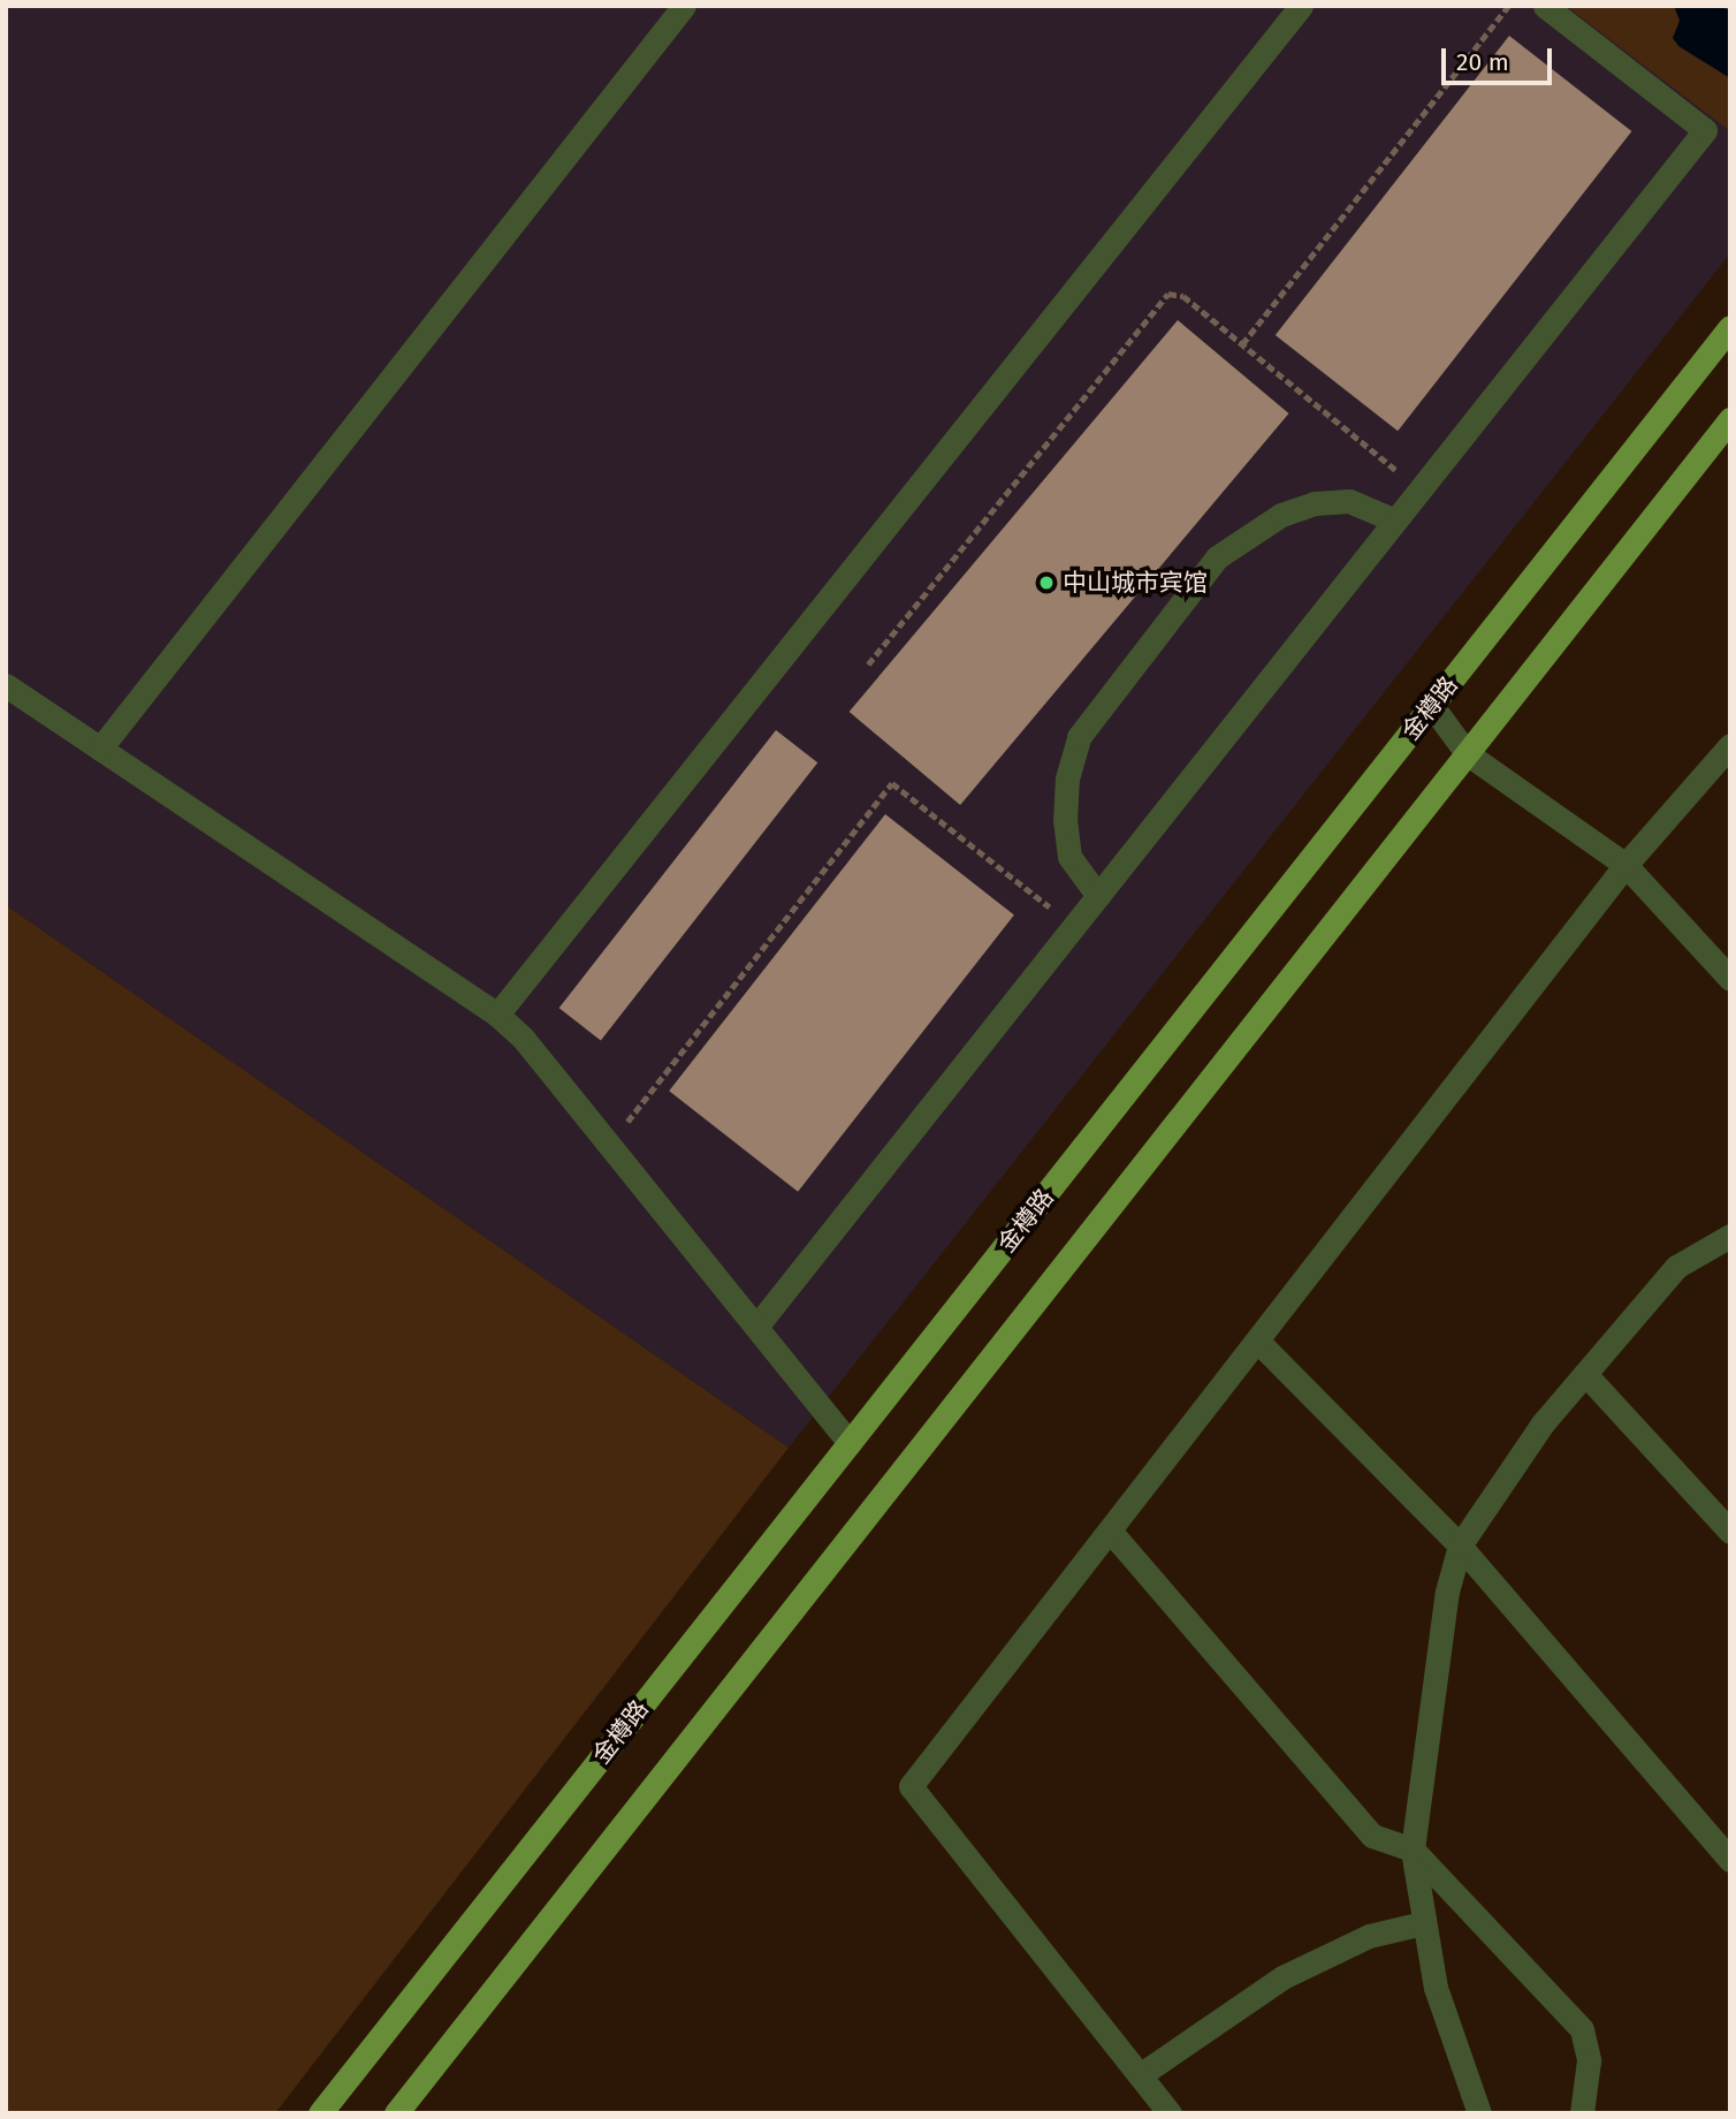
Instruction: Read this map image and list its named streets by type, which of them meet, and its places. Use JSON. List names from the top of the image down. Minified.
{"streets":{"main road":["金樽路"]},"places":["中山城市宾馆"],"scale_bar":"20 m"}
